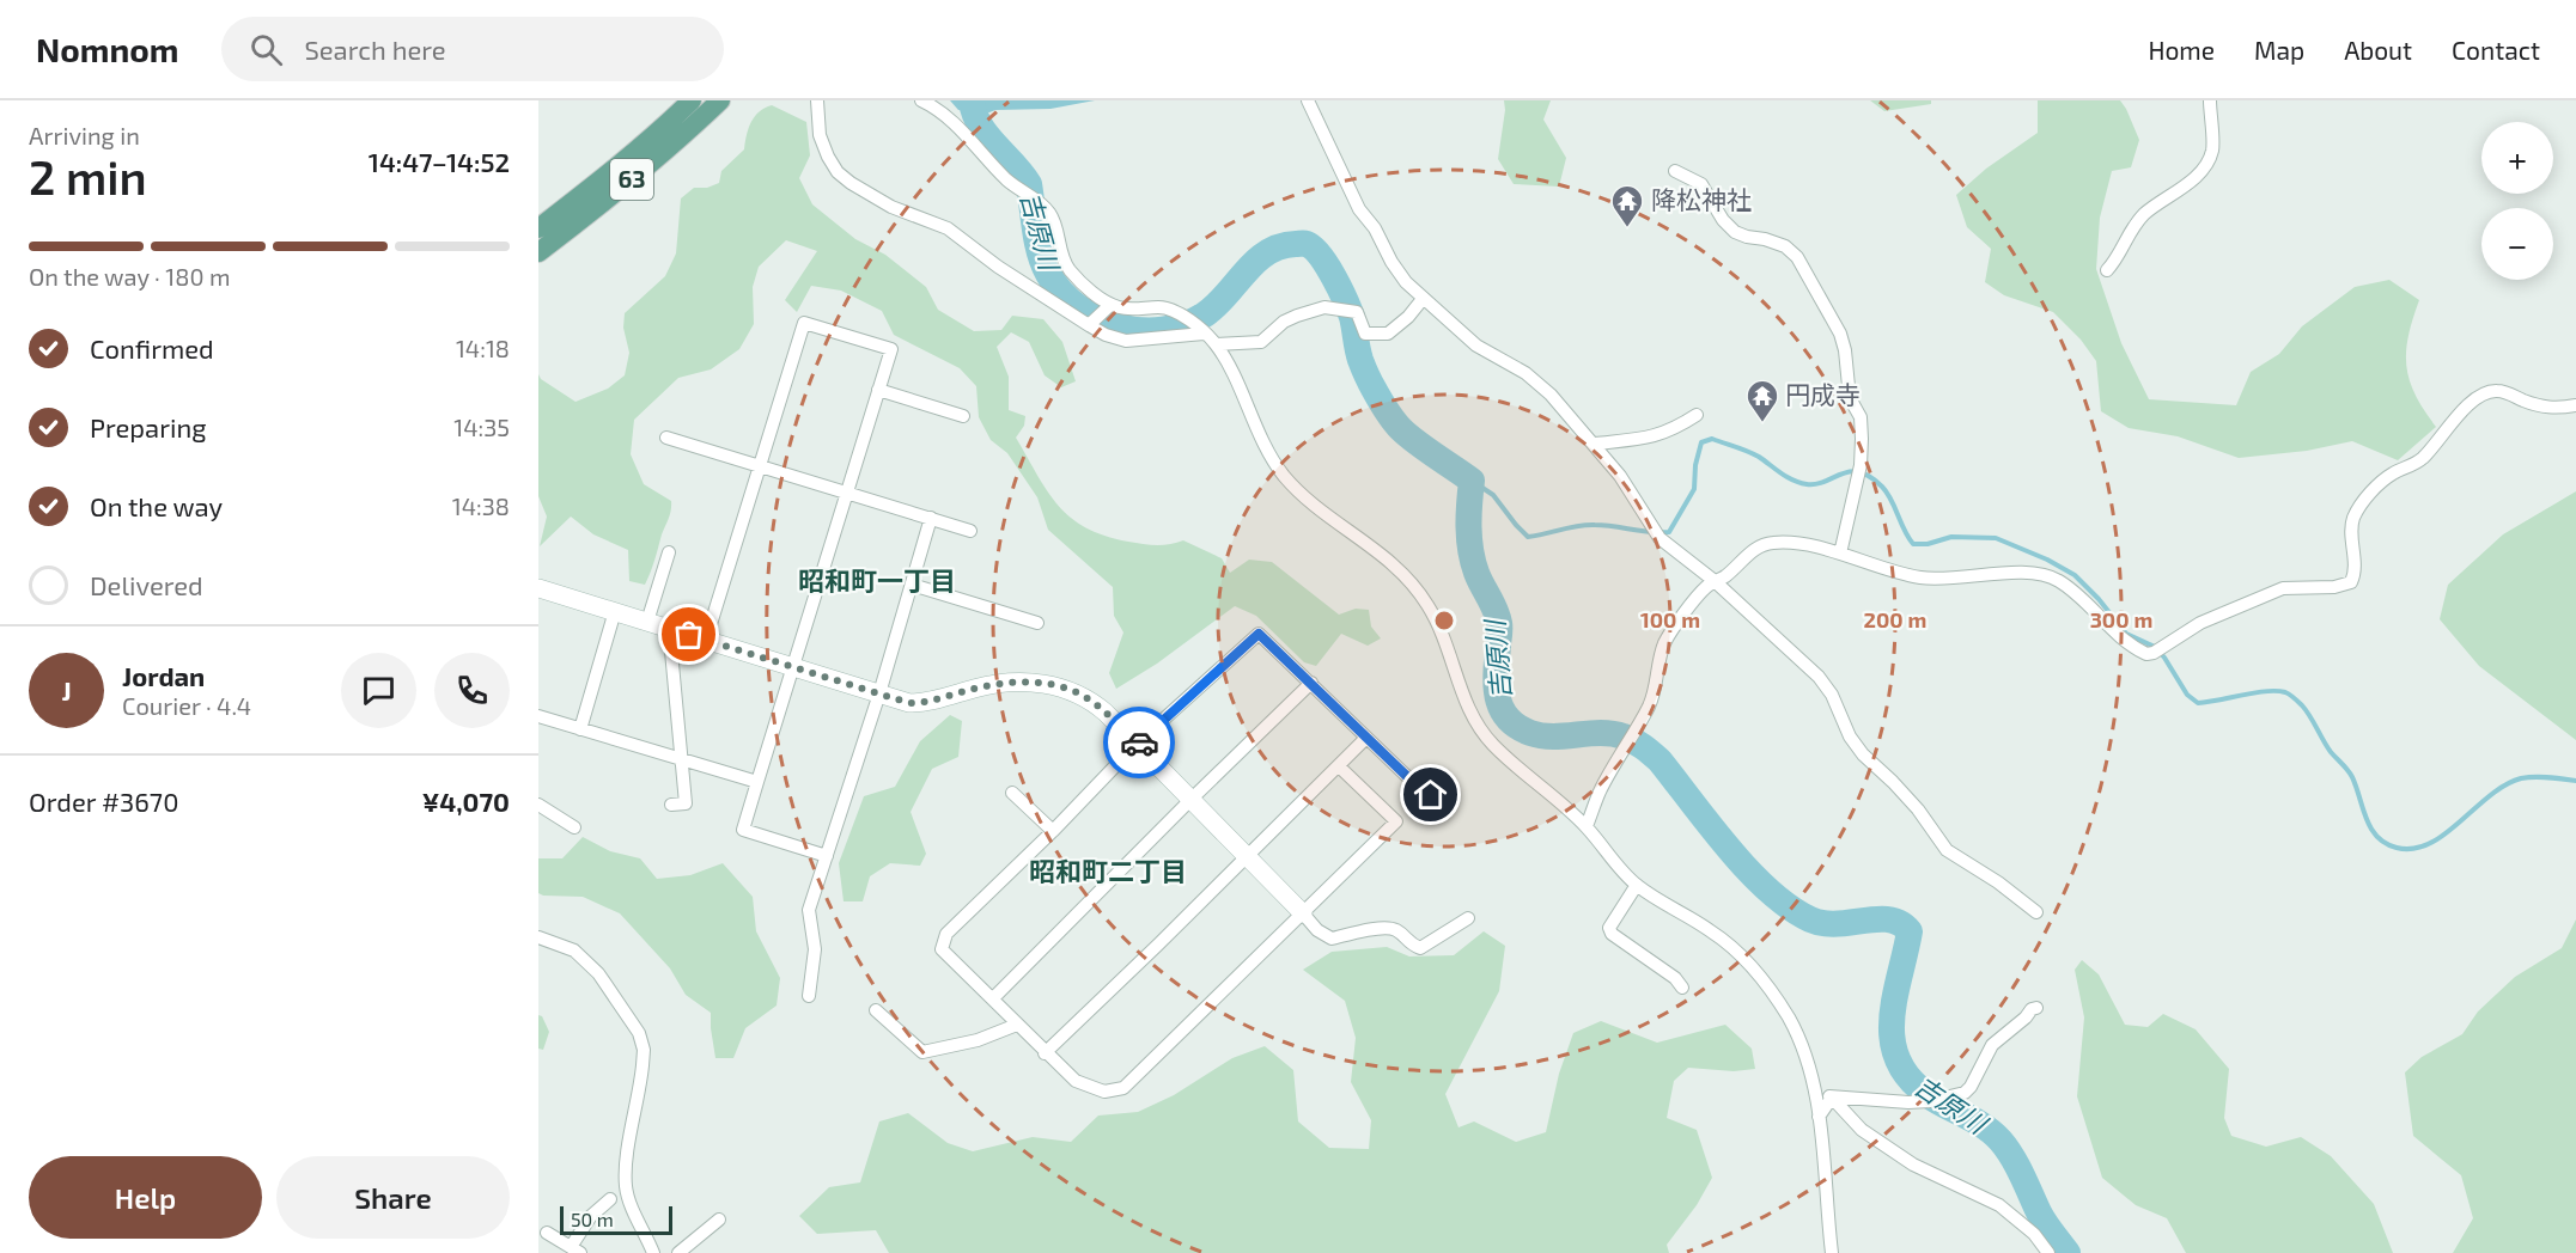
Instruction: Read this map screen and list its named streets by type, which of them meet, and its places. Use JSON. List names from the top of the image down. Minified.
{"streets":{"main road":["63"]},"districts":["昭和町一丁目","昭和町二丁目"],"water":["吉原川"],"places":{"temple":["降松神社","円成寺"]},"scale_bar":"50 m","page":{"header":"Nomnom","search":"Search here","nav":["Home","Map","About","Contact"],"heading":["2 min","Arriving in","14:47–14:52"],"panel":["Jordan","Courier · 4.4","Order #3670","¥4,070"],"map_buttons":["+","−"],"bar":"On the way · 180 m","list":[["Confirmed","14:18"],["Preparing","14:35"],["On the way","14:38"],"Delivered"],"round":"J","buttons":["Help","Share"],"scale":"50 m"},"rings":["100 m","200 m","300 m"]}
